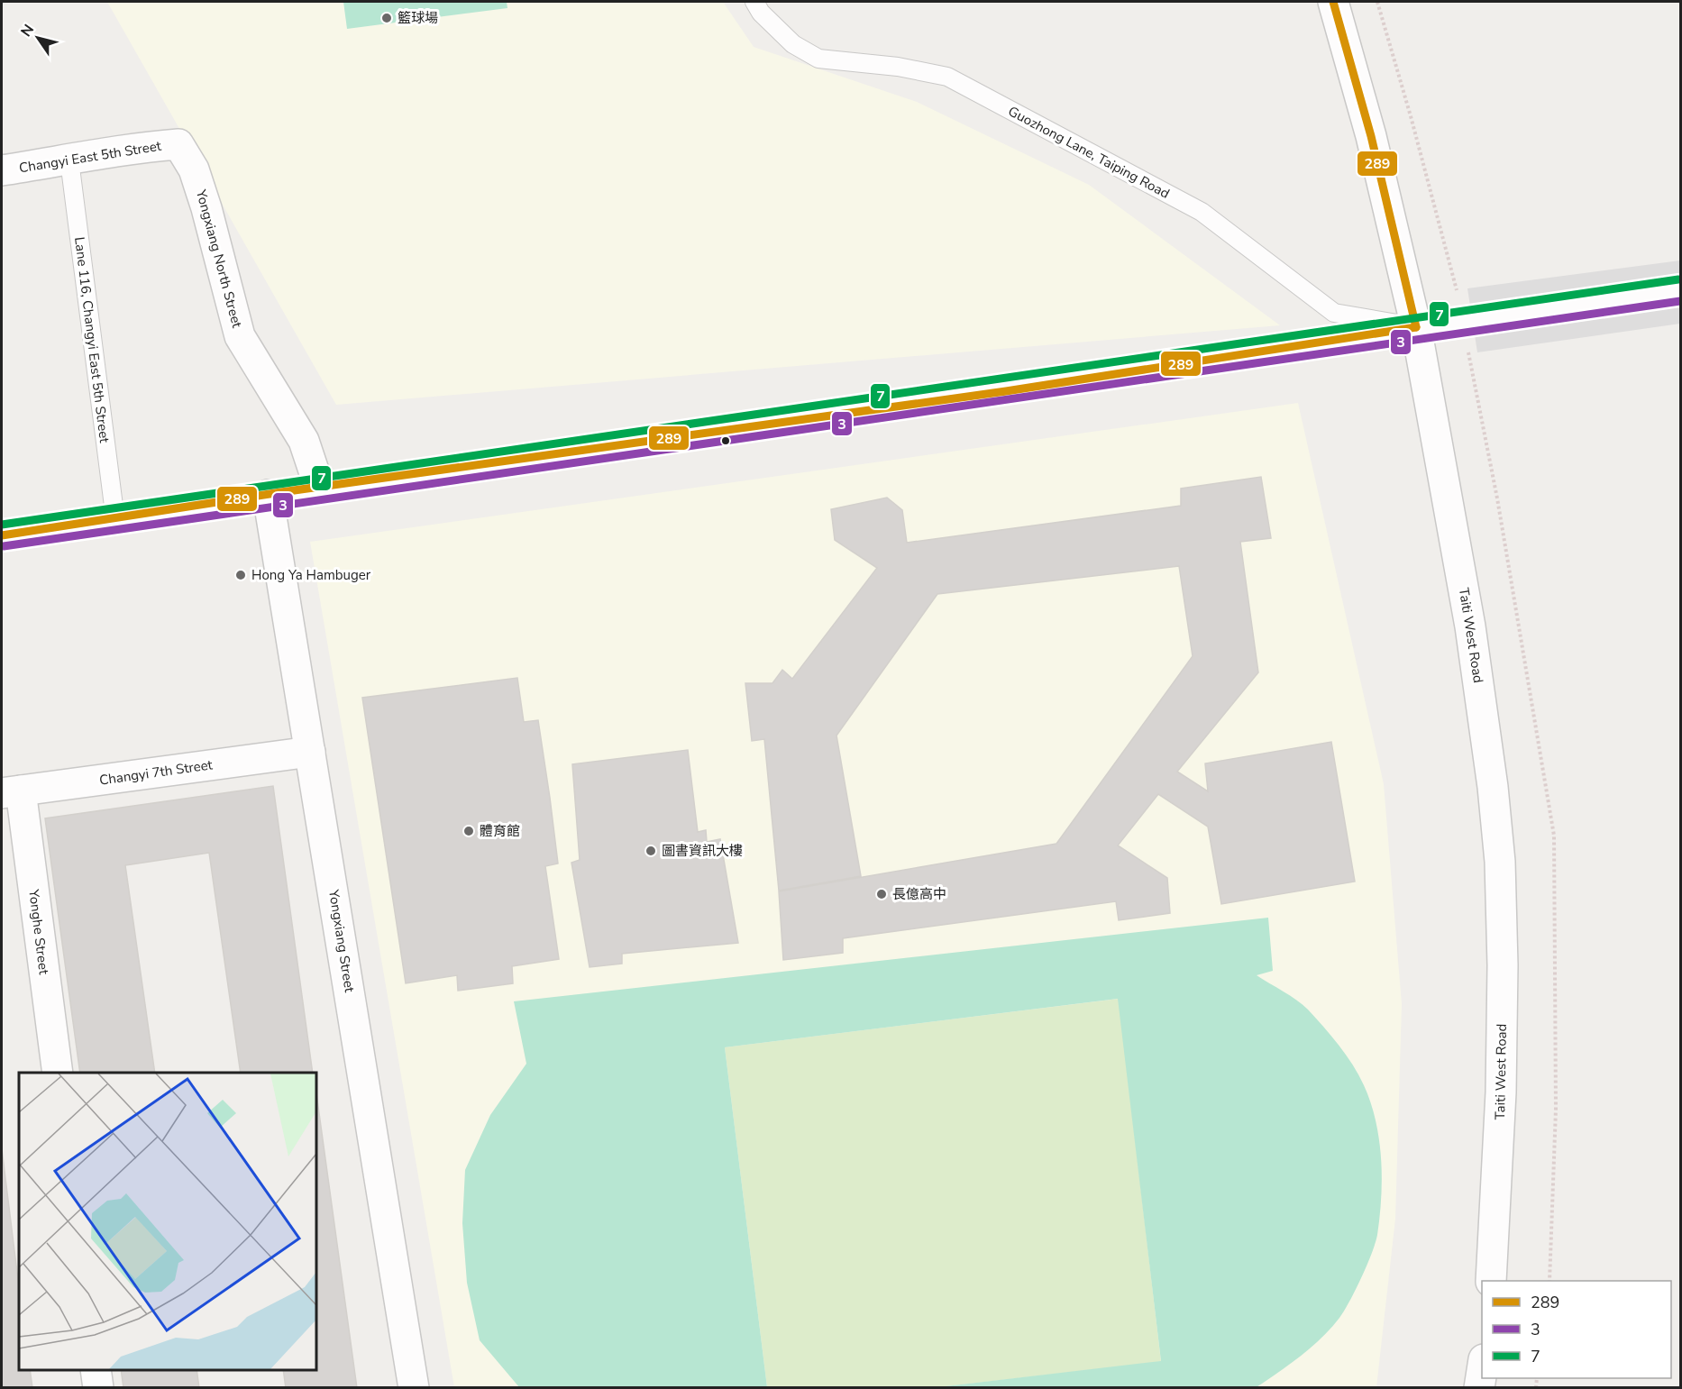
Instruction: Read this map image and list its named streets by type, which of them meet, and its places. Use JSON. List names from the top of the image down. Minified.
{"streets":{"street":["Changyi East 5th Street","Yongxiang North Street","Taiti West Road","Changyi 7th Street","Yonghe Street","Yongxiang Street"],"lane":["Guozhong Lane, Taiping Road","Lane 116, Changyi East 5th Street"]},"crossings":[["Guozhong Lane, Taiping Road","Taiti West Road"],["Changyi East 5th Street","Yongxiang North Street"],["Changyi East 5th Street","Lane 116, Changyi East 5th Street"],["Changyi 7th Street","Yonghe Street"],["Changyi 7th Street","Yongxiang Street"]],"places":["籃球場","Hong Ya Hambuger","體育館","圖書資訊大樓","長億高中"],"lines":["transit line 289","transit line 7","transit line 3"],"legend":["289","3","7"],"north":"top left"}
